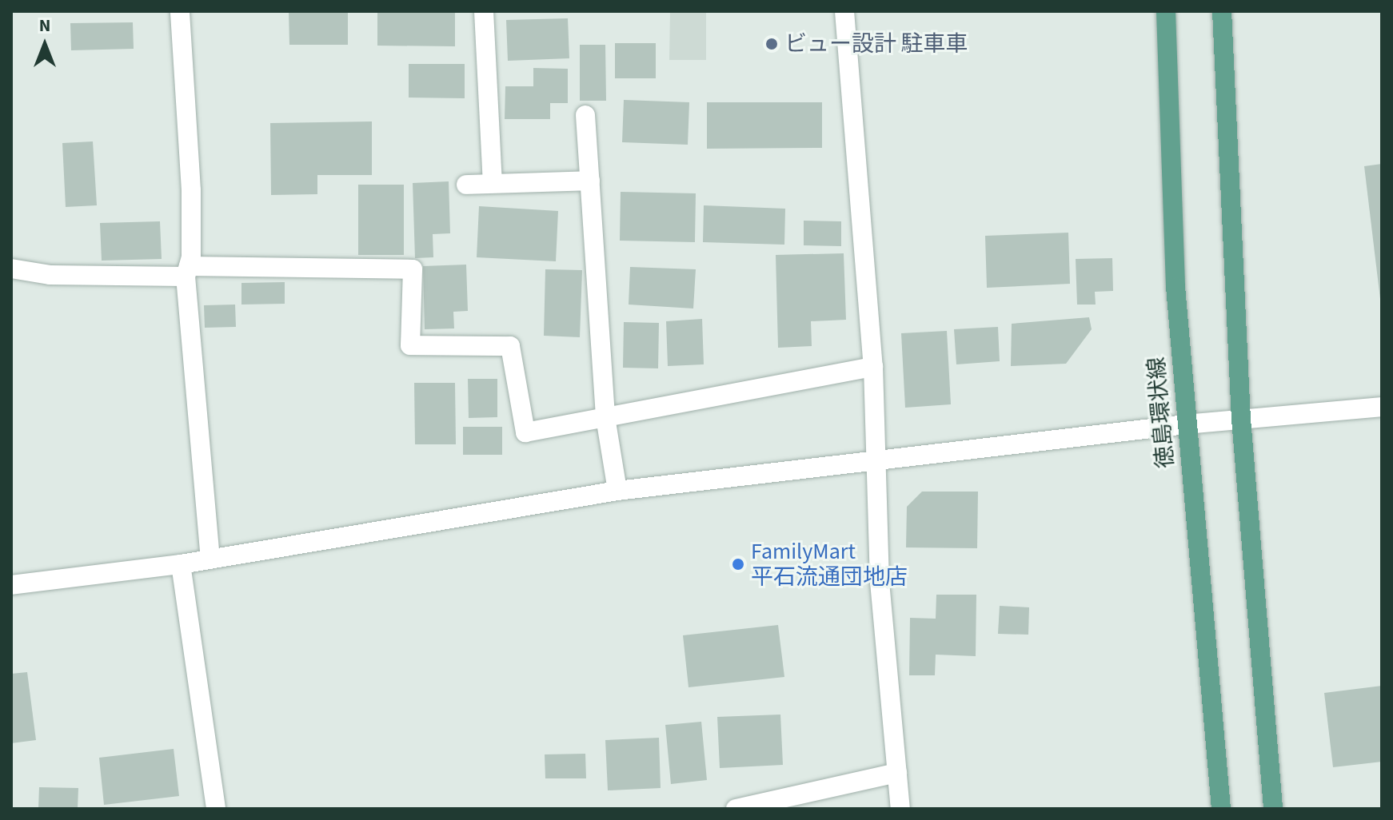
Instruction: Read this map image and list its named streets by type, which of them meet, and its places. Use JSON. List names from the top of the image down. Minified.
{"streets":{"main road":["徳島環状線"]},"places":["ビュー設計 駐車車","FamilyMart 平石流通団地店"],"north":"top"}
